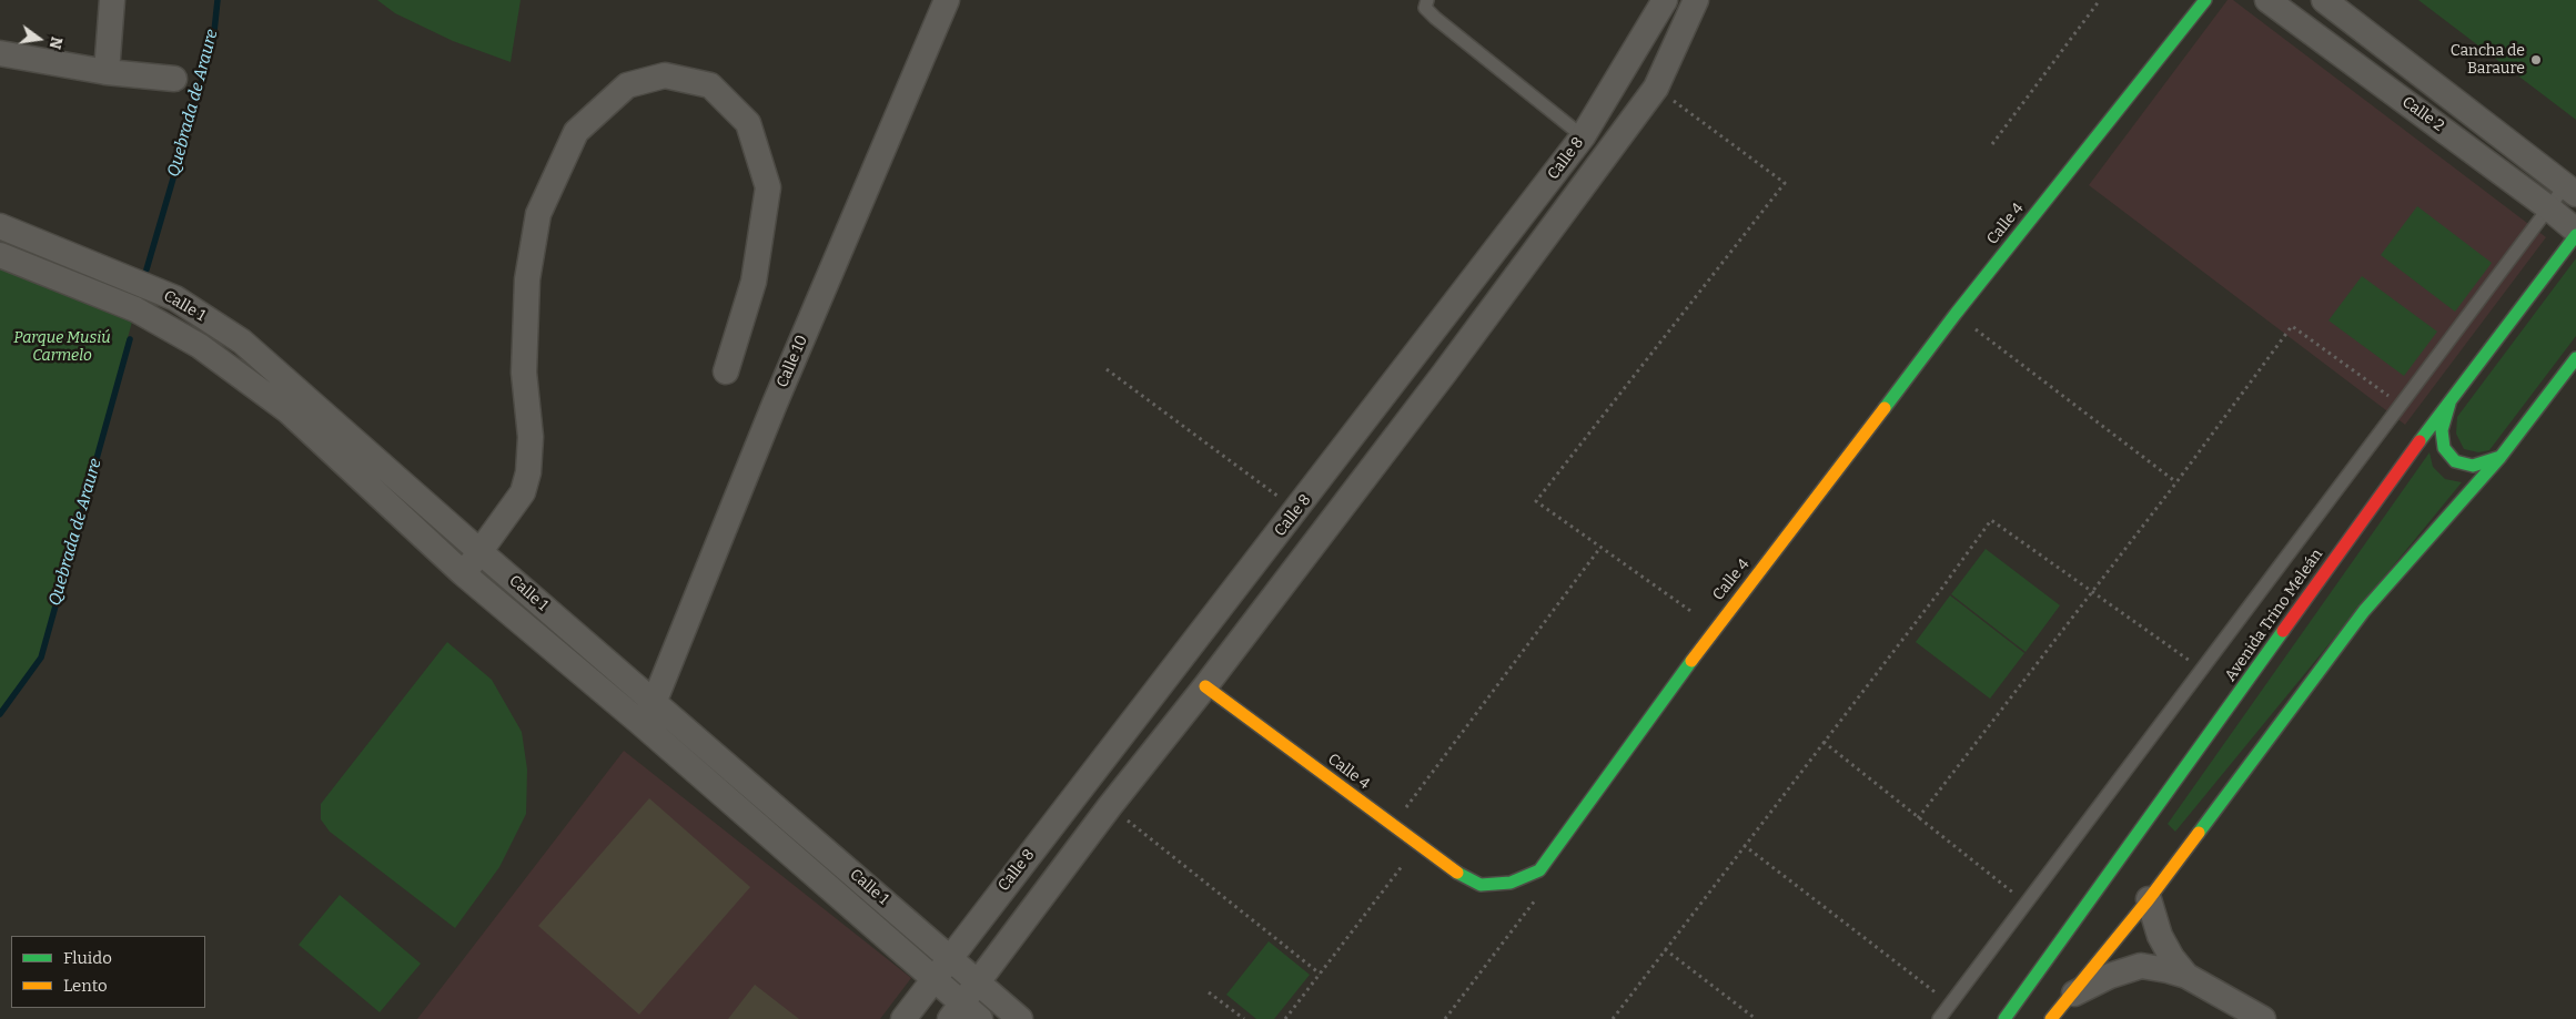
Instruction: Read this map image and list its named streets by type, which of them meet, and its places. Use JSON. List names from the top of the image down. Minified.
{"streets":{"main road":["Calle 4","Avenida Trino Meleán"],"street":["Calle 2","Calle 8","Calle 1","Calle 10"]},"crossings":[["Calle 8","Calle 4"],["Calle 8","Calle 1"],["Calle 1","Calle 10"]],"water":["Quebrada de Araure"],"parks":["Parque Musiú Carmelo"],"places":["Cancha de Baraure"],"legend":["Fluido","Lento"],"north":"right"}
